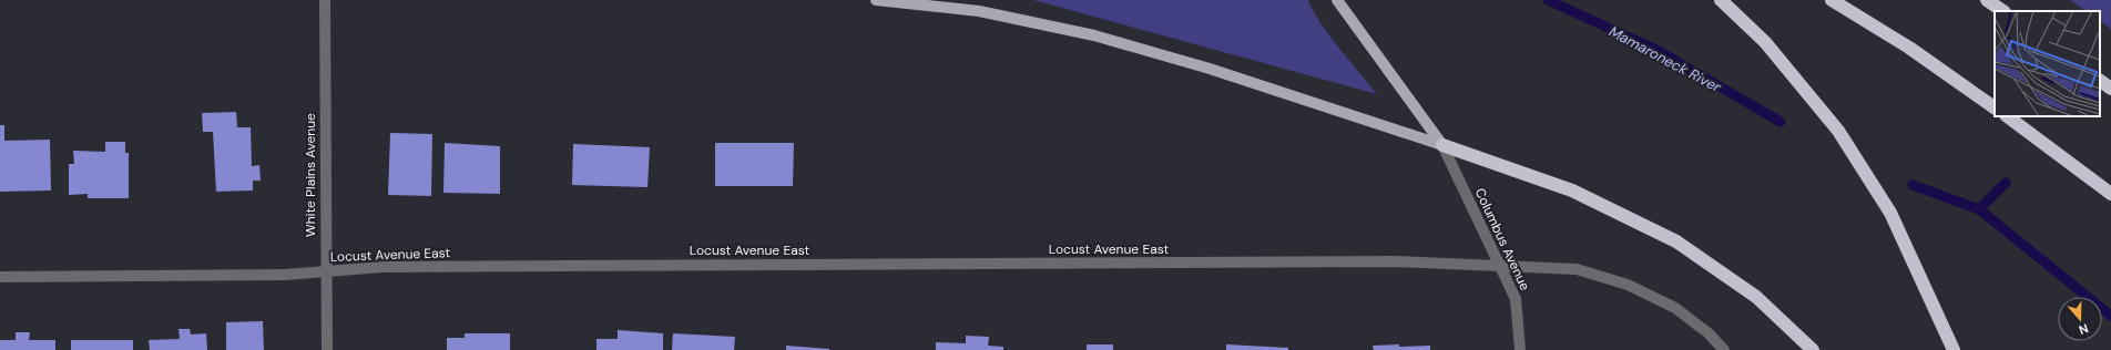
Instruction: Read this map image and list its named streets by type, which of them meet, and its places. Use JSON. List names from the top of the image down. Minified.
{"streets":{"street":["White Plains Avenue","Columbus Avenue","Locust Avenue East"]},"crossings":[["White Plains Avenue","Locust Avenue East"],["Columbus Avenue","Locust Avenue East"]],"water":["Mamaroneck River"],"north":"bottom"}
